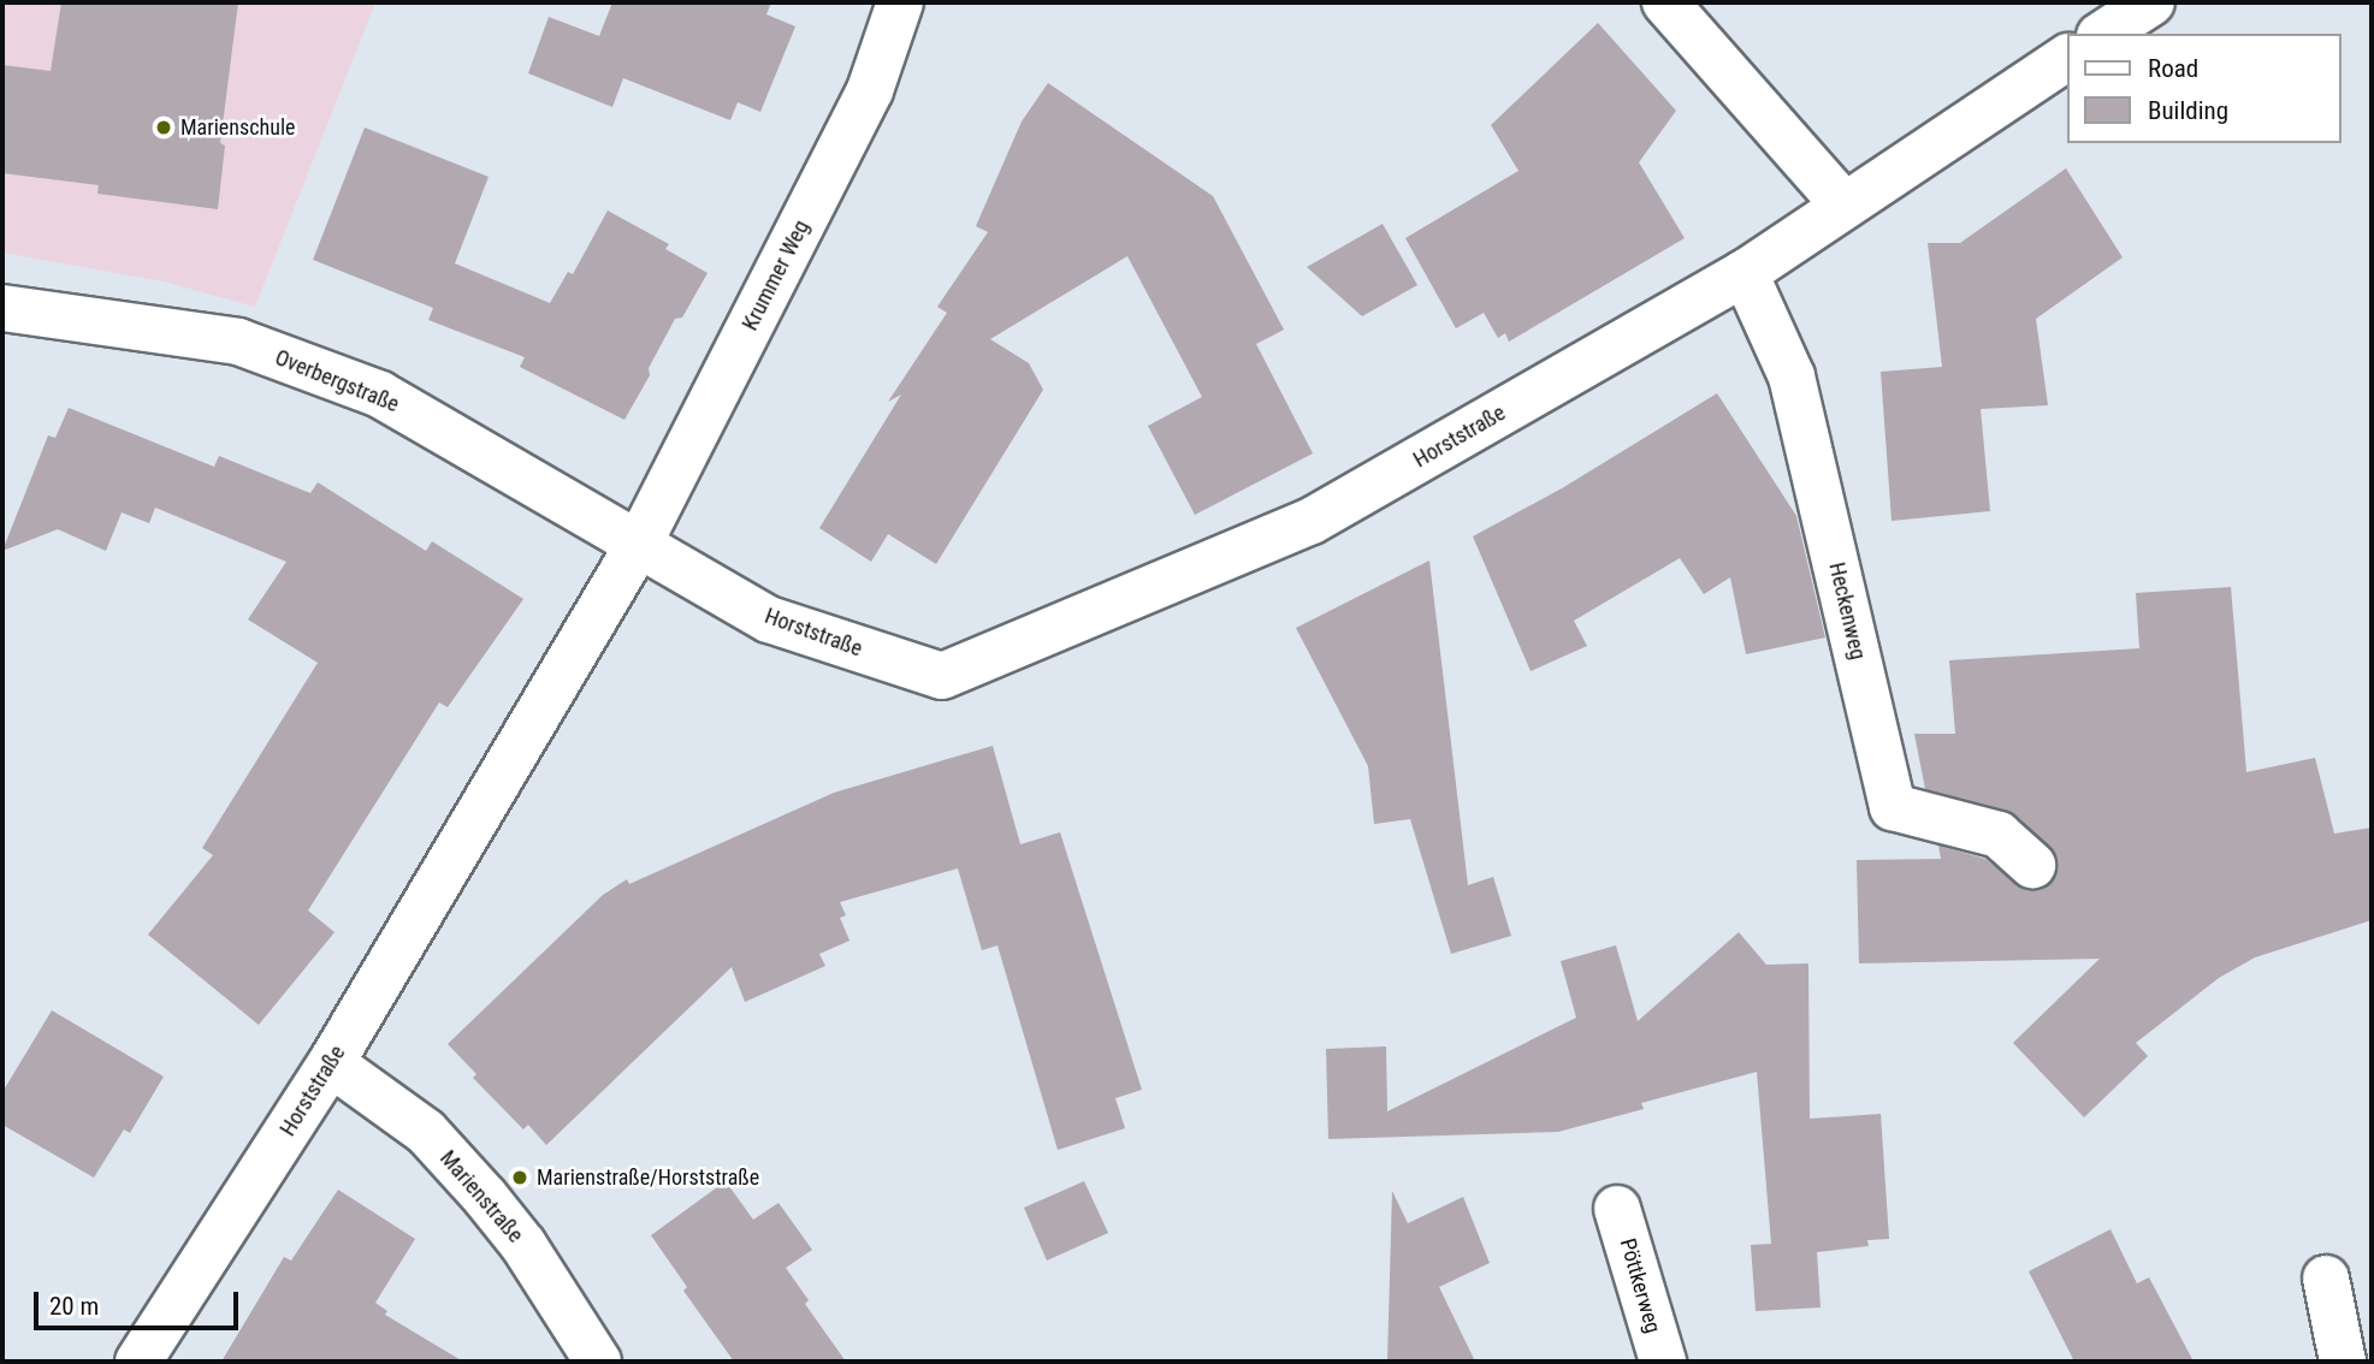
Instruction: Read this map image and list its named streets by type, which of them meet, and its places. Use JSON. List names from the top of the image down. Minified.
{"streets":{"street":["Krummer Weg","Overbergstraße","Horststraße","Heckenweg","Marienstraße","Pöttkerweg"]},"crossings":[["Krummer Weg","Overbergstraße"],["Krummer Weg","Horststraße"],["Overbergstraße","Horststraße"],["Horststraße","Heckenweg"],["Horststraße","Marienstraße"]],"places":["Marienschule","Marienstraße/Horststraße"],"legend":["Road","Building"],"scale_bar":"20 m"}
